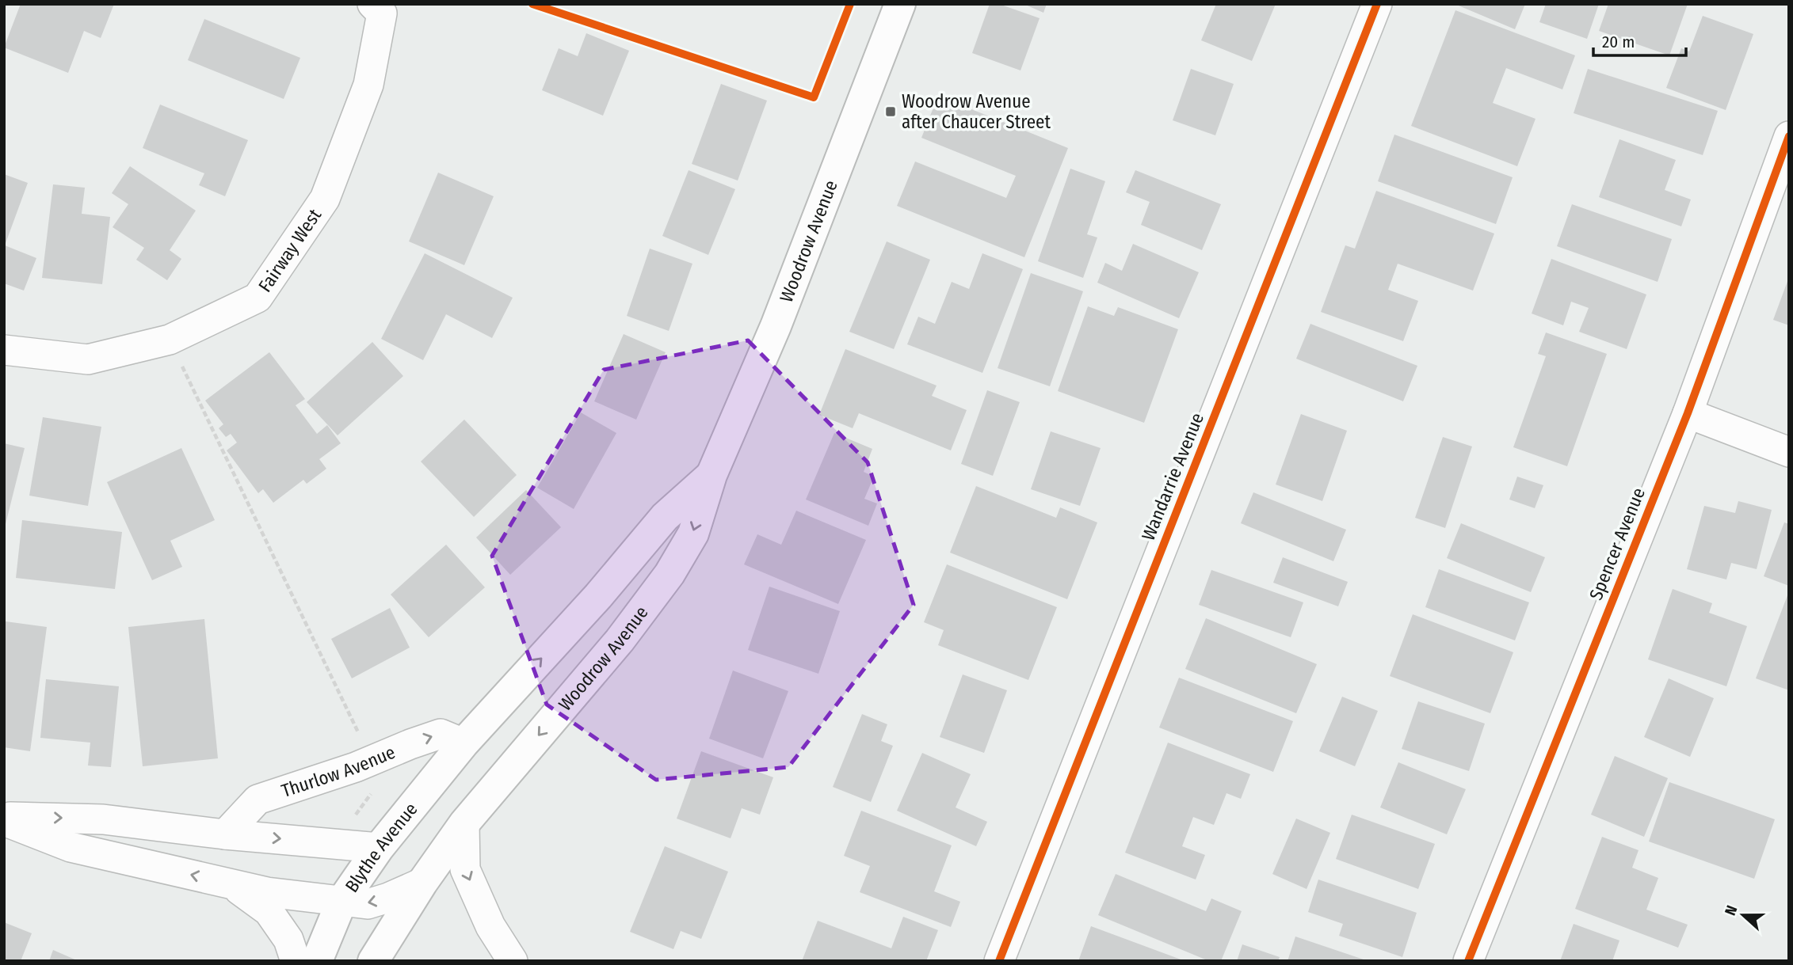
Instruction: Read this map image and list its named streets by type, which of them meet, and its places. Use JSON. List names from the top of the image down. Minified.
{"streets":{"main road":["Woodrow Avenue","Blythe Avenue"],"street":["Fairway West","Wandarrie Avenue","Spencer Avenue","Thurlow Avenue"]},"crossings":[["Woodrow Avenue","Thurlow Avenue"],["Woodrow Avenue","Blythe Avenue"],["Thurlow Avenue","Blythe Avenue"]],"one_way":["Thurlow Avenue"],"places":{"transit":["Woodrow Avenue after Chaucer Street"]},"scale_bar":"20 m","north":"left"}
